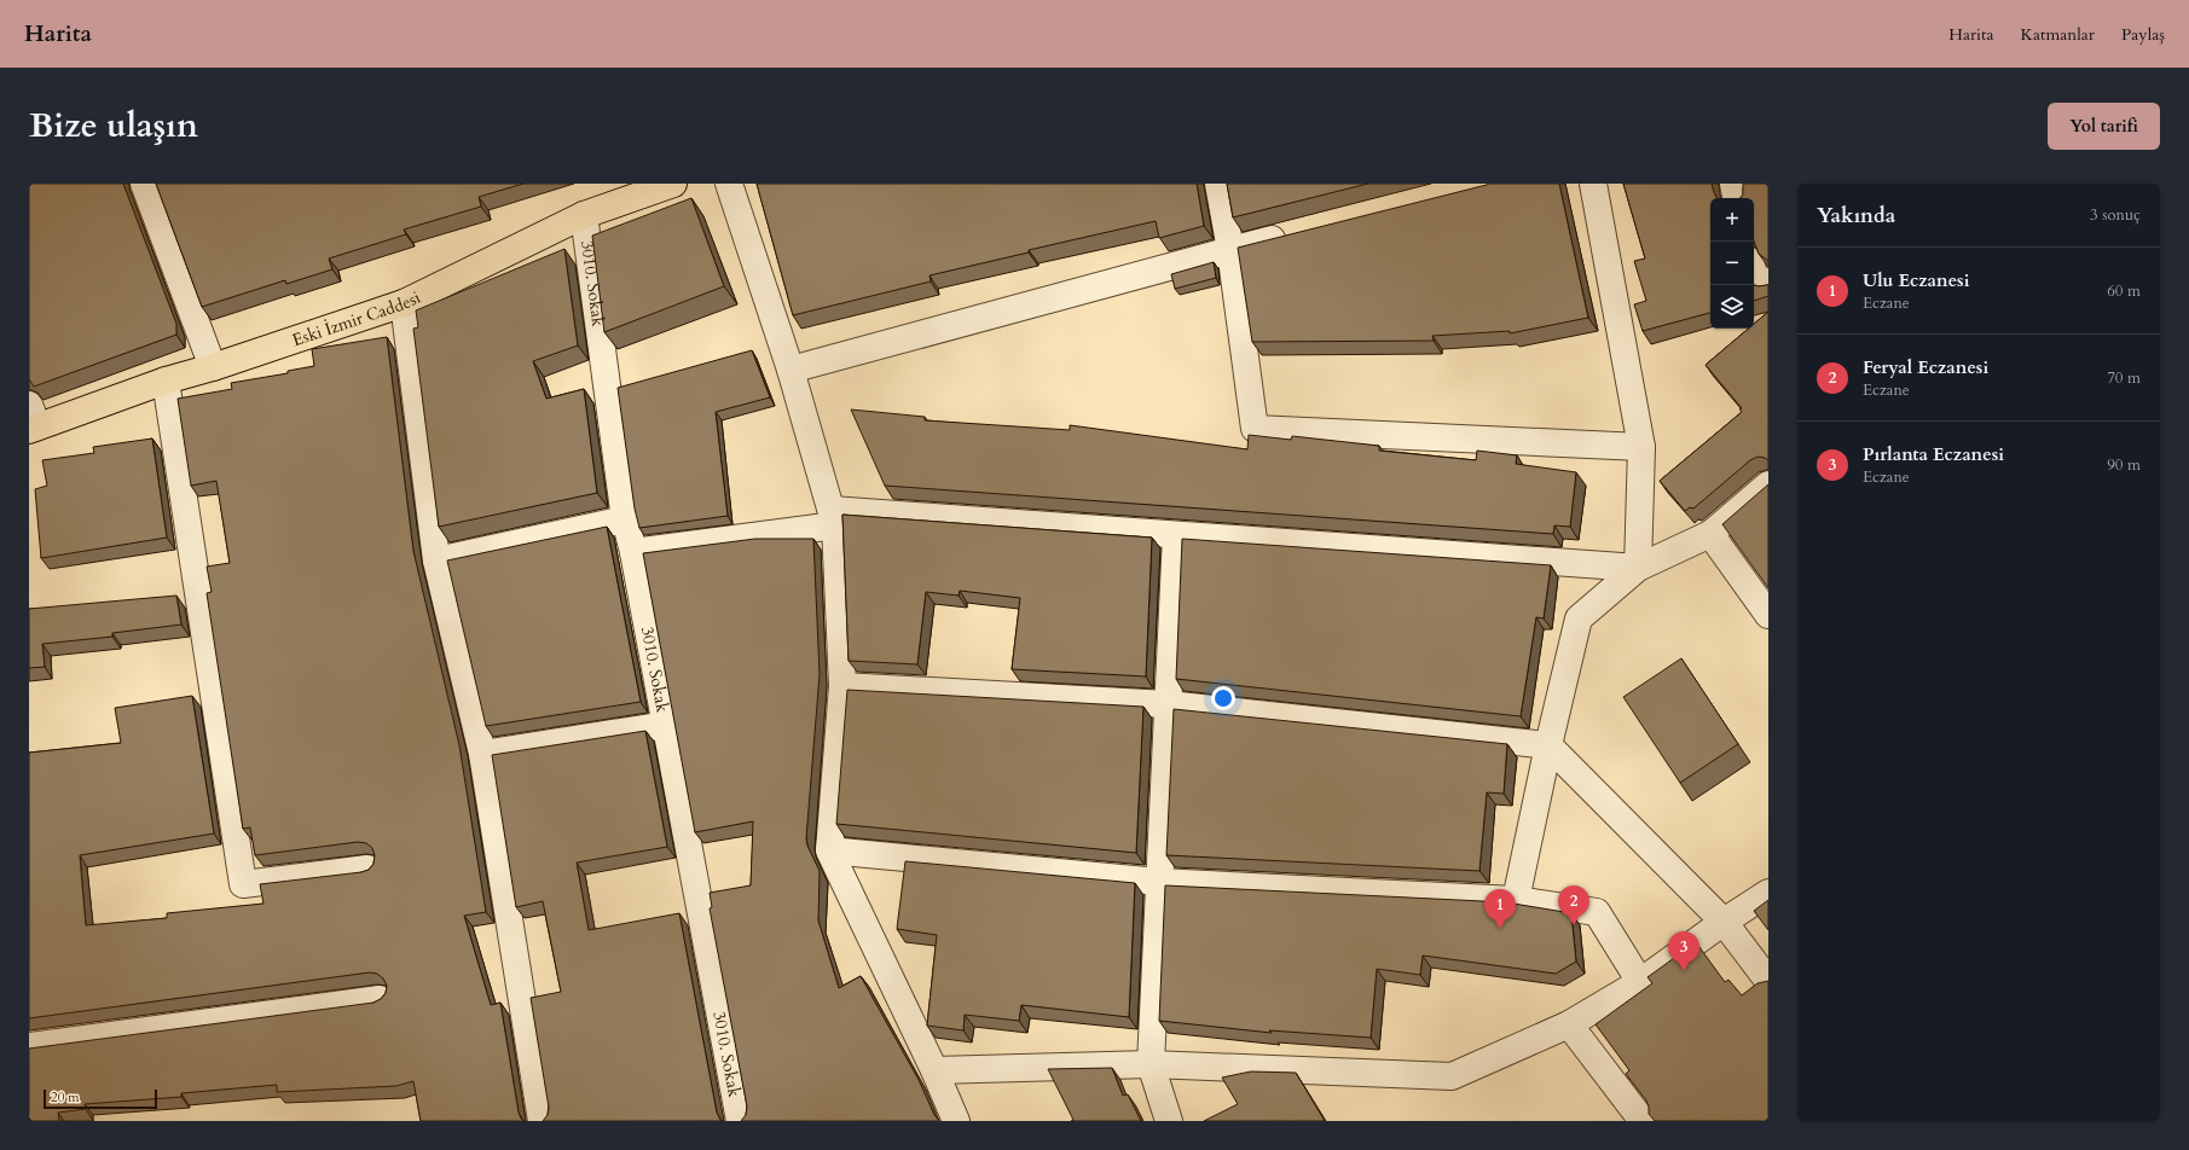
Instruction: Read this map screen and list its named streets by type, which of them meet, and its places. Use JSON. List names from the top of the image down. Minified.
{"streets":{"main road":["Eski İzmir Caddesi"],"street":["3010. Sokak"]},"crossings":[["3010. Sokak","Eski İzmir Caddesi"]],"scale_bar":"20 m","page":{"header":"Harita","nav":["Harita","Katmanlar","Paylaş"],"title":"Bize ulaşın","buttons":"Yol tarifi","heading":["Yakında","3 sonuç"],"map_buttons":["+","−"],"list":[{"mark":"1","name":"Ulu Eczanesi","note":"Eczane","value":"60 m"},{"mark":"2","name":"Feryal Eczanesi","note":"Eczane","value":"70 m"},{"mark":"3","name":"Pırlanta Eczanesi","note":"Eczane","value":"90 m"}],"pins":["2","1","3"],"scale":"20 m"}}
